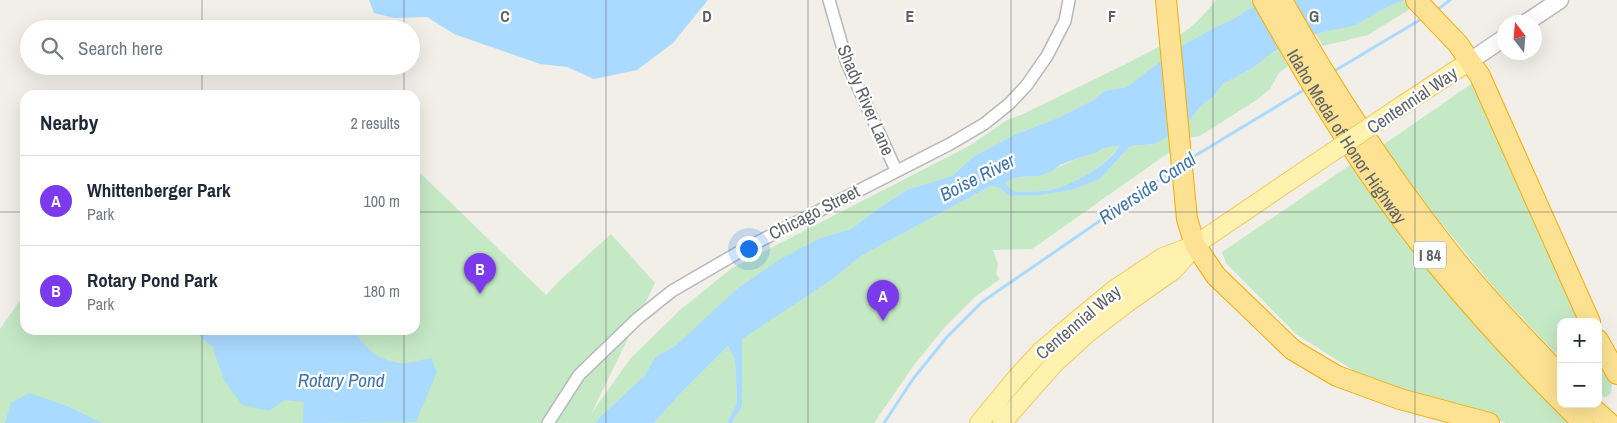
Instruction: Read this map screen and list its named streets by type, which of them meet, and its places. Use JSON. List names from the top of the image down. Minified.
{"streets":{"highway":["Idaho Medal of Honor Highway","I 84"],"main road":["Centennial Way"],"street":["Shady River Lane","Chicago Street"]},"crossings":[["Shady River Lane","Chicago Street"],["Idaho Medal of Honor Highway","I 84"]],"water":["Boise River","Riverside Canal","Rotary Pond"],"north":"top","page":{"search":"Search here","heading":["Nearby","2 results"],"list":[{"mark":"A","name":"Whittenberger Park","note":"Park","value":"100 m"},{"mark":"B","name":"Rotary Pond Park","note":"Park","value":"180 m"}],"pins":["B","A"],"map_buttons":["+","−"]},"grid":{"columns":["C","D","E","F","G"]}}
